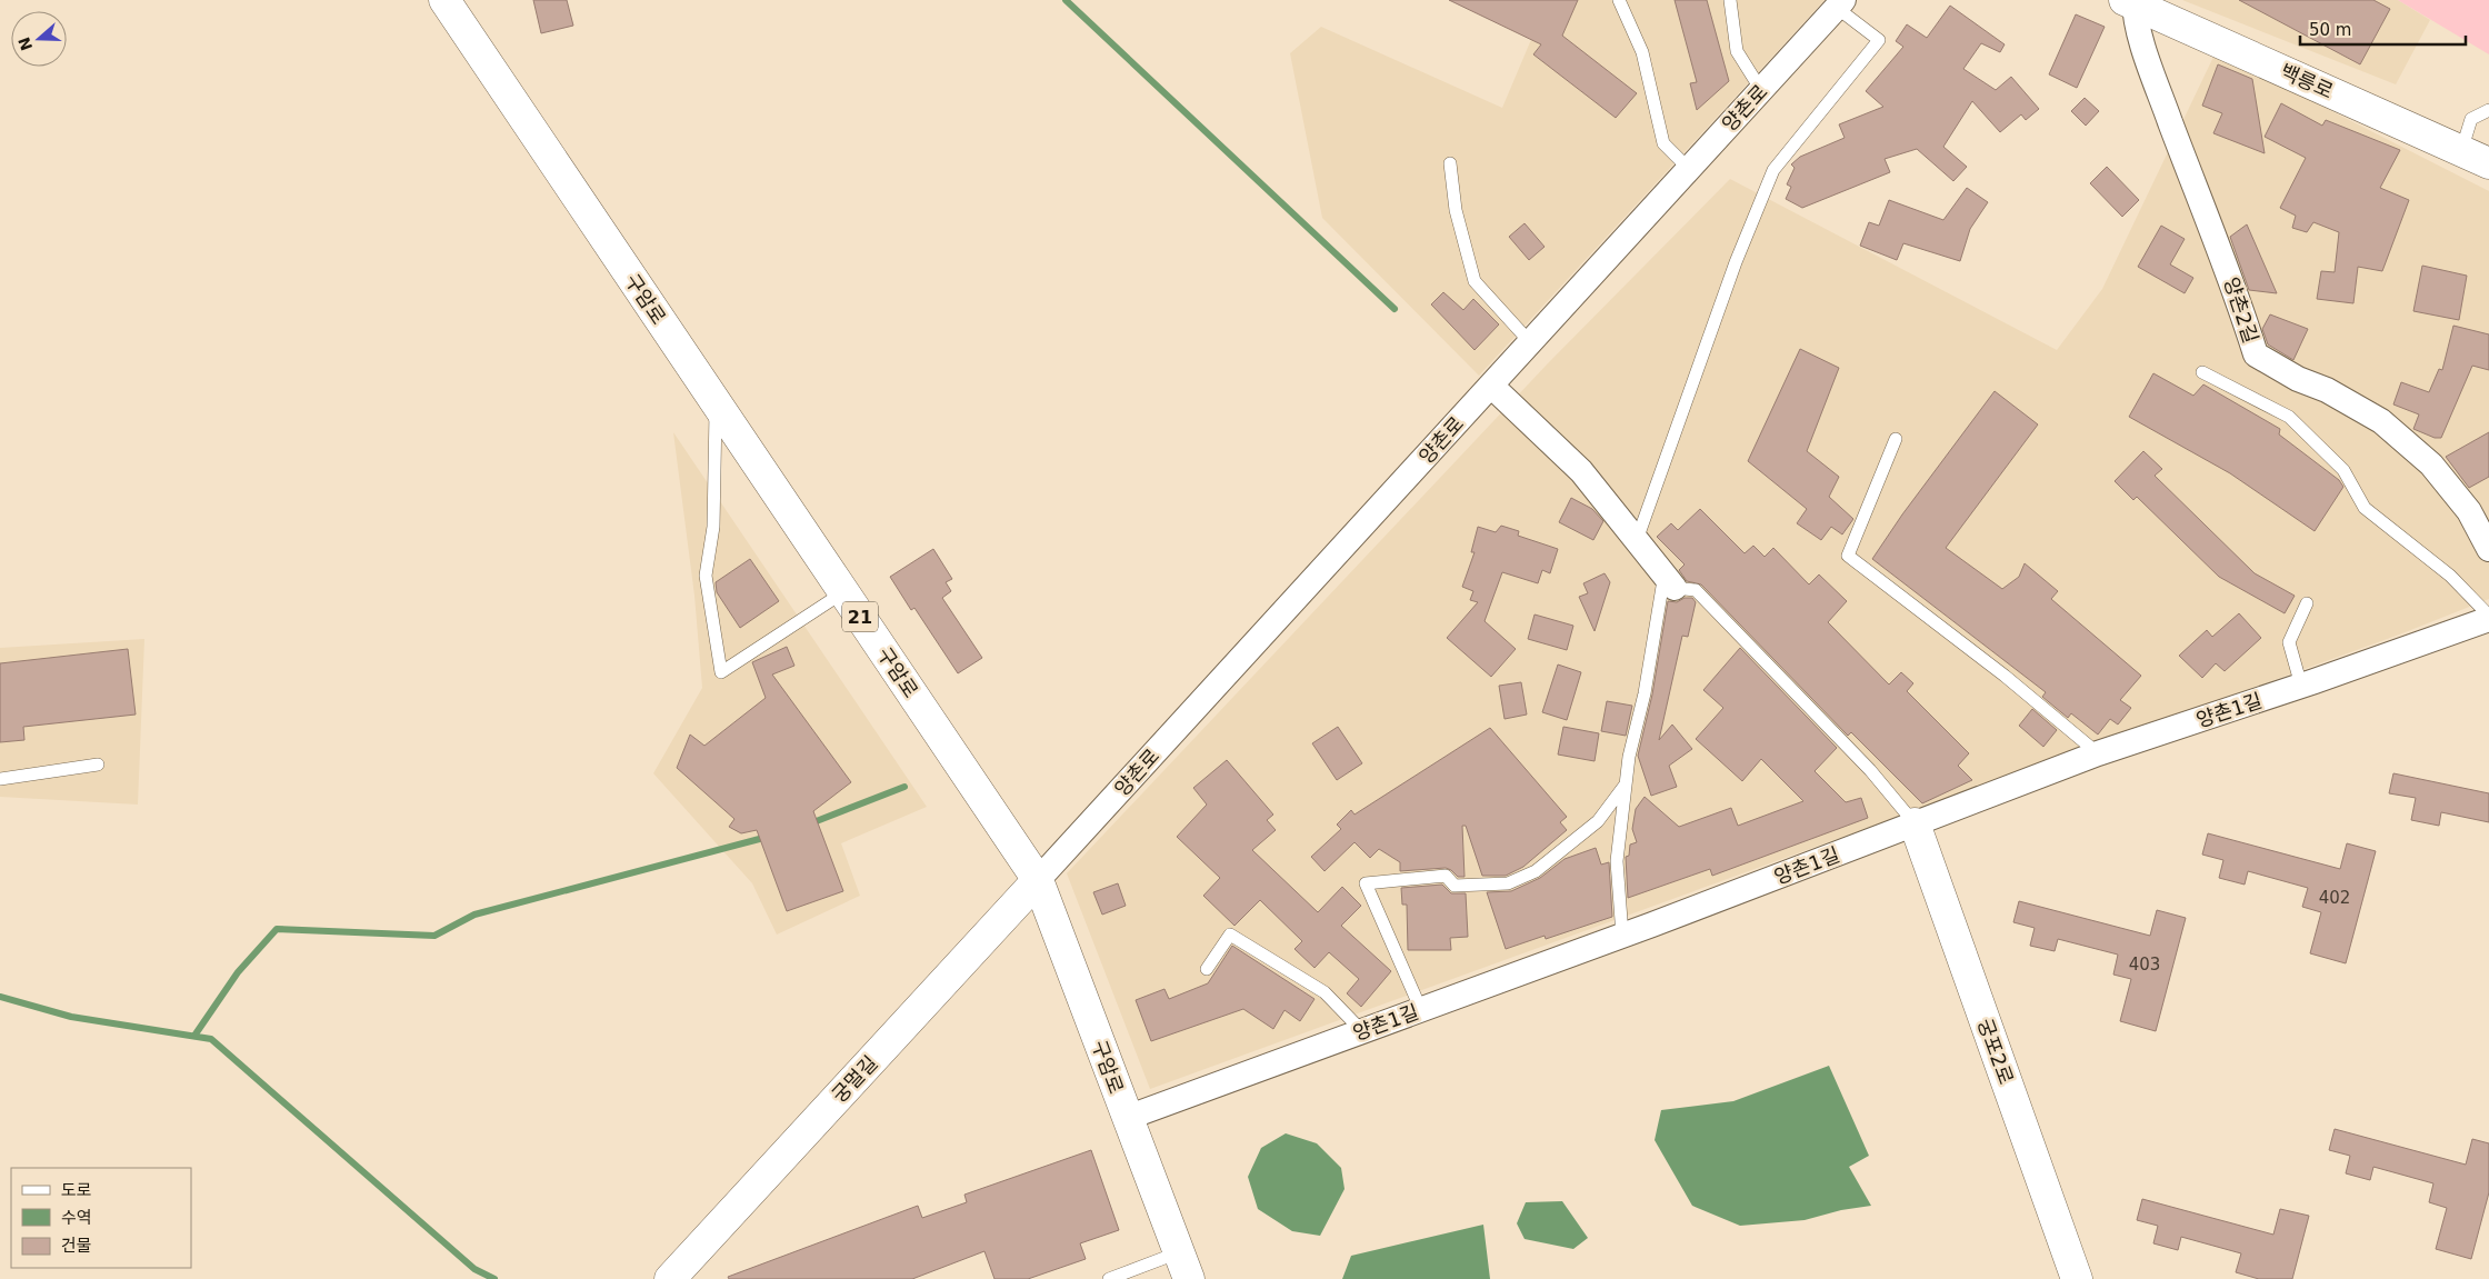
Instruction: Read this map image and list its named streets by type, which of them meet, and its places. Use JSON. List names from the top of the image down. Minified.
{"streets":{"main road":["백릉로","구암로","21","궁포2로","궁멀길"],"street":["양촌로","양촌2길","양촌1길"]},"crossings":[["백릉로","양촌2길"],["양촌로","구암로"],["양촌로","궁멀길"],["구암로","양촌1길"],["구암로","궁멀길"],["양촌1길","궁포2로"]],"house_numbers":["402","403"],"legend":["도로","수역","건물"],"scale_bar":"50 m","north":"left"}
